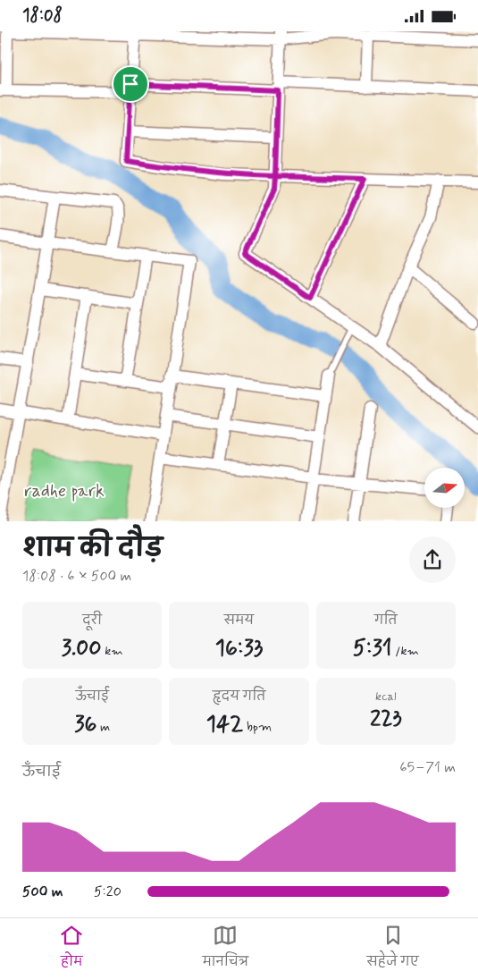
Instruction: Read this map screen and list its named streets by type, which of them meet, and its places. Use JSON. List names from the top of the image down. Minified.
{"parks":["radhe park"],"north":"right","page":{"status":"18:08","heading":["शाम की दौड़","18:08 · 6 × 500 m"],"stats":[["दूरी","3.00 km"],["समय","16:33"],["गति","5:31 /km"],["ऊँचाई","36 m"],["हृदय गति","142 bpm"],["kcal","223"]],"chart":["ऊँचाई","65–71 m"],"list":[{"name":"500 m","note":"5:20"}],"tabs":["होम","मानचित्र","सहेजे गए"]}}
